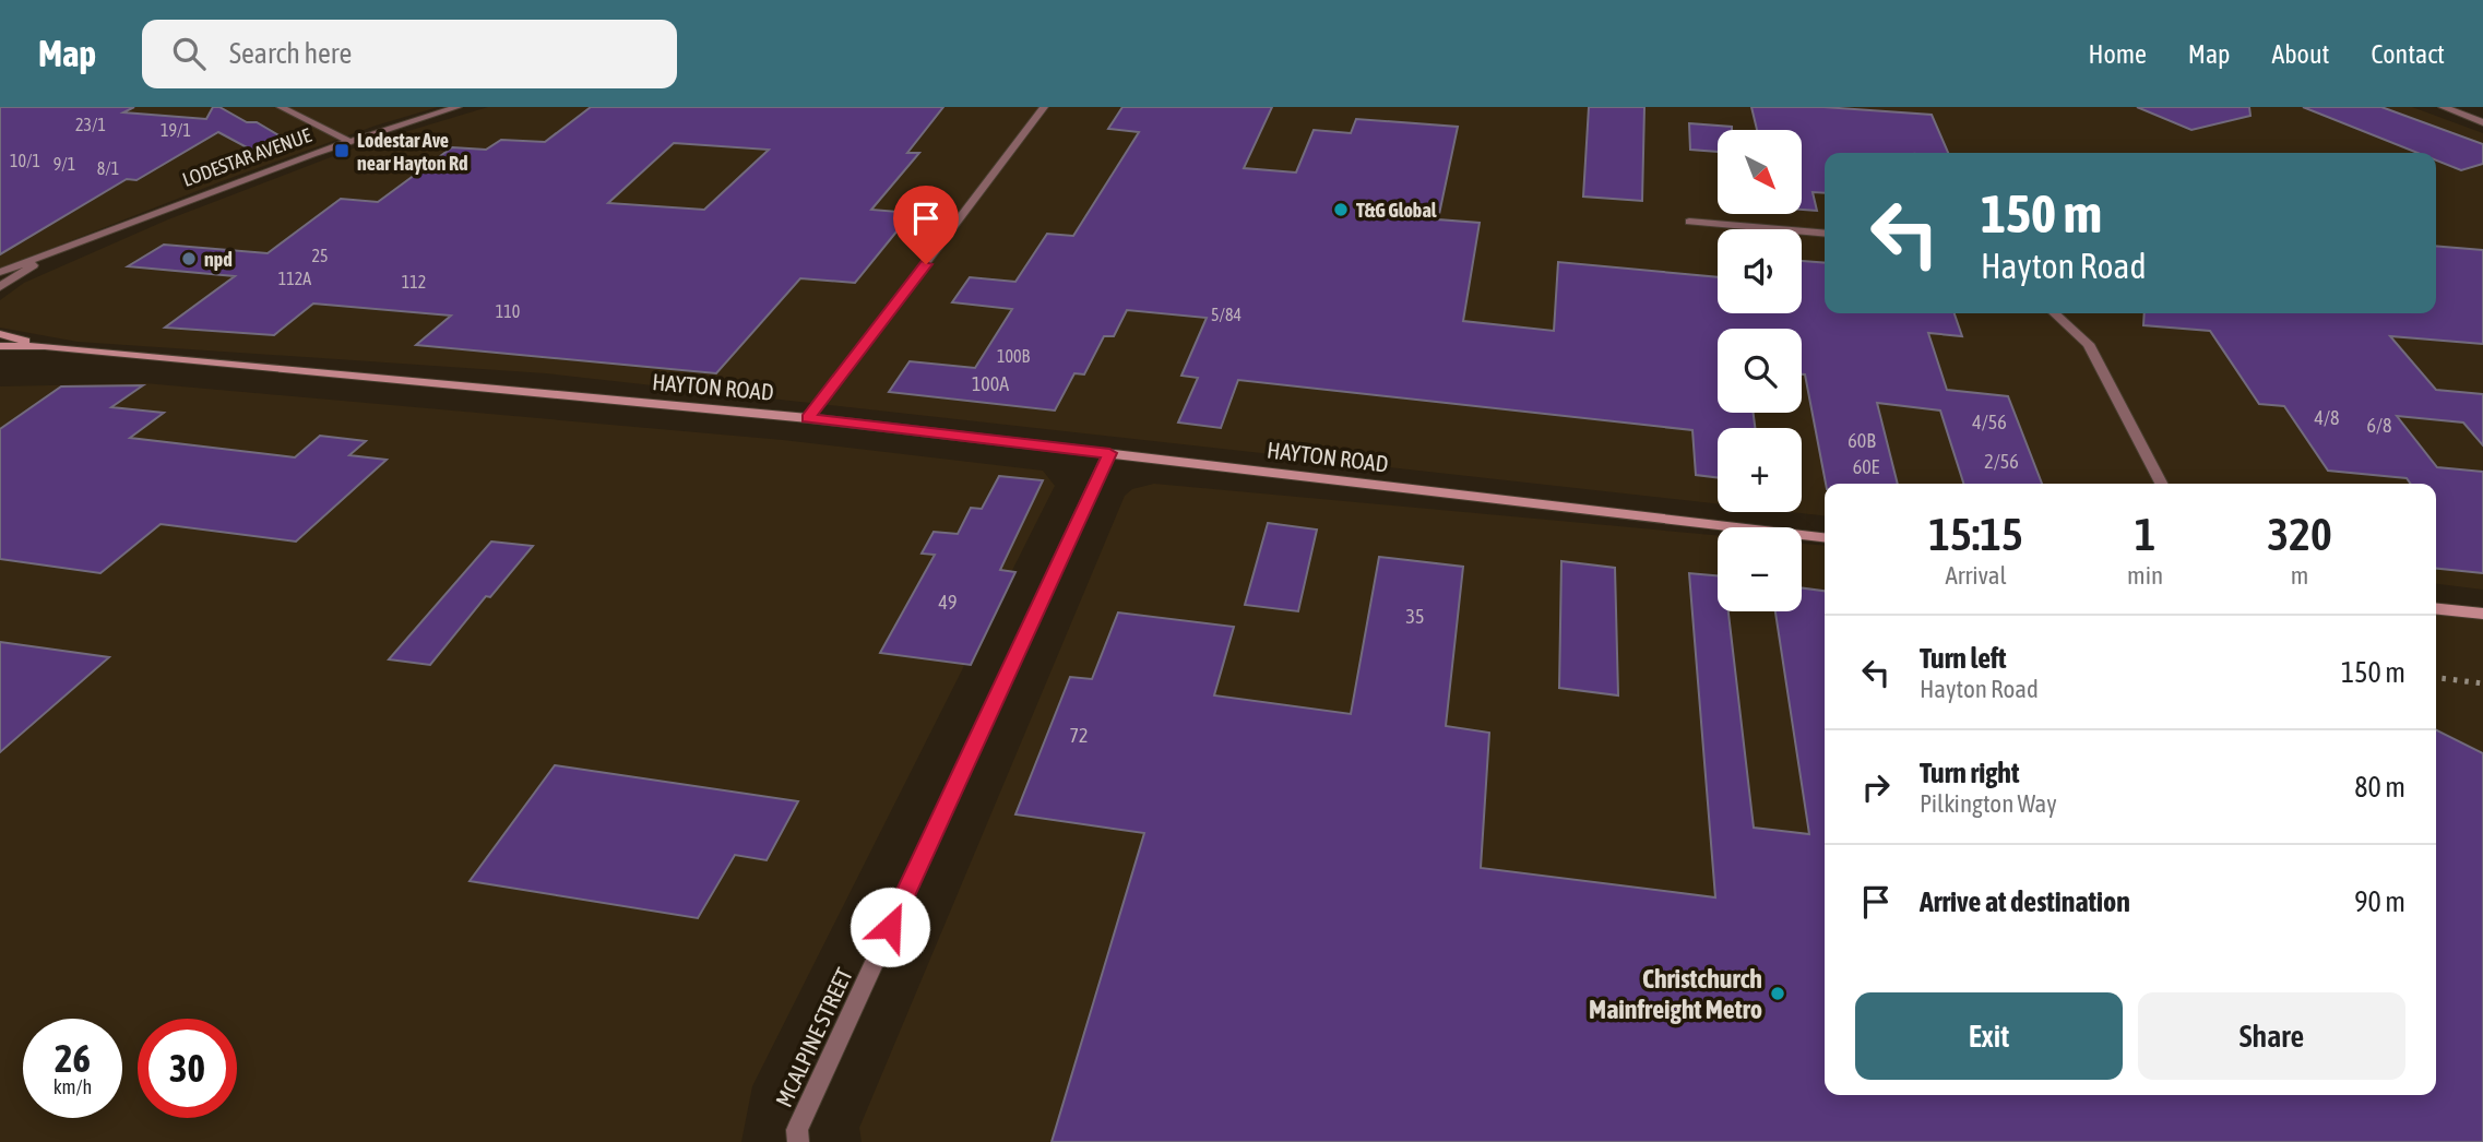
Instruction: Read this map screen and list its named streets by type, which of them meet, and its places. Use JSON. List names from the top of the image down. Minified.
{"streets":{"street":["LODESTAR AVENUE","HAYTON ROAD","MCALPINE STREET"]},"crossings":[["HAYTON ROAD","MCALPINE STREET"]],"places":{"transit":["Lodestar Ave near Hayton Rd"],"other":["T&G Global","npd","Christchurch Mainfreight Metro"]},"house_numbers":["23/1","19/1","10/1","9/1","8/1","25","112A","112","110","5/84","100B","100A","4/8","4/56","6/8","60B","2/56","60E","49","35","72"],"north":"bottom right","page":{"header":"Map","search":"Search here","nav":["Home","Map","About","Contact"],"map_buttons":["+","−"],"turn":["150 m","Hayton Road"],"eta":["15:15","Arrival","1","min","320","m"],"list":[{"name":"Turn left","note":"Hayton Road","value":"150 m"},{"name":"Turn right","note":"Pilkington Way","value":"80 m"},{"name":"Arrive at destination","value":"90 m"}],"buttons":["Exit","Share"],"speed":"26 km/h","limit":"30"}}
